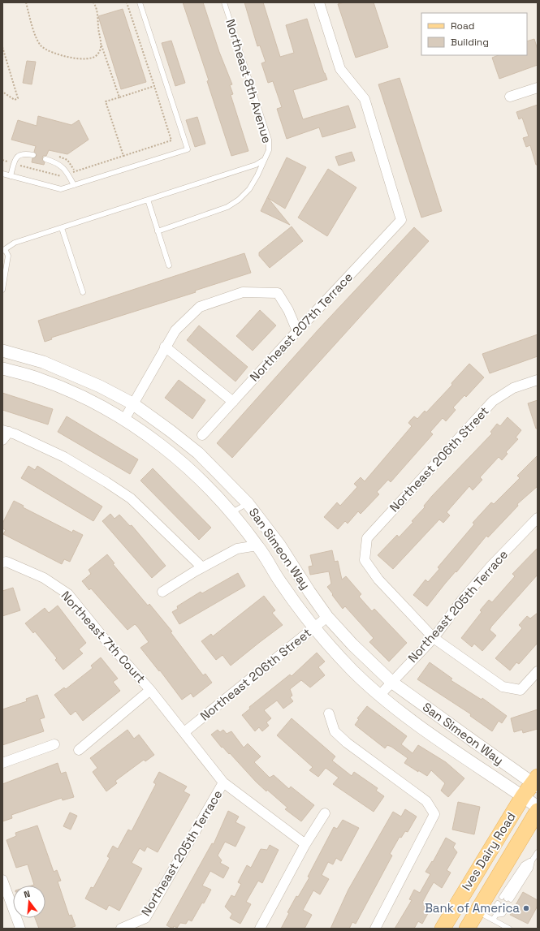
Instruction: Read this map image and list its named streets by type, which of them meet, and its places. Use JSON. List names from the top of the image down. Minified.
{"streets":{"main road":["Ives Dairy Road"],"street":["Northeast 207th Terrace","Northeast 206th Street","San Simeon Way","Northeast 205th Terrace","Northeast 7th Court"],"lane":["Northeast 8th Avenue"]},"crossings":[["Northeast 206th Street","San Simeon Way"],["Northeast 206th Street","Northeast 205th Terrace"],["Northeast 206th Street","Northeast 7th Court"],["San Simeon Way","Northeast 205th Terrace"],["San Simeon Way","Ives Dairy Road"],["Northeast 205th Terrace","Northeast 7th Court"]],"places":["Bank of America"],"legend":["Road","Building"],"north":"top"}
